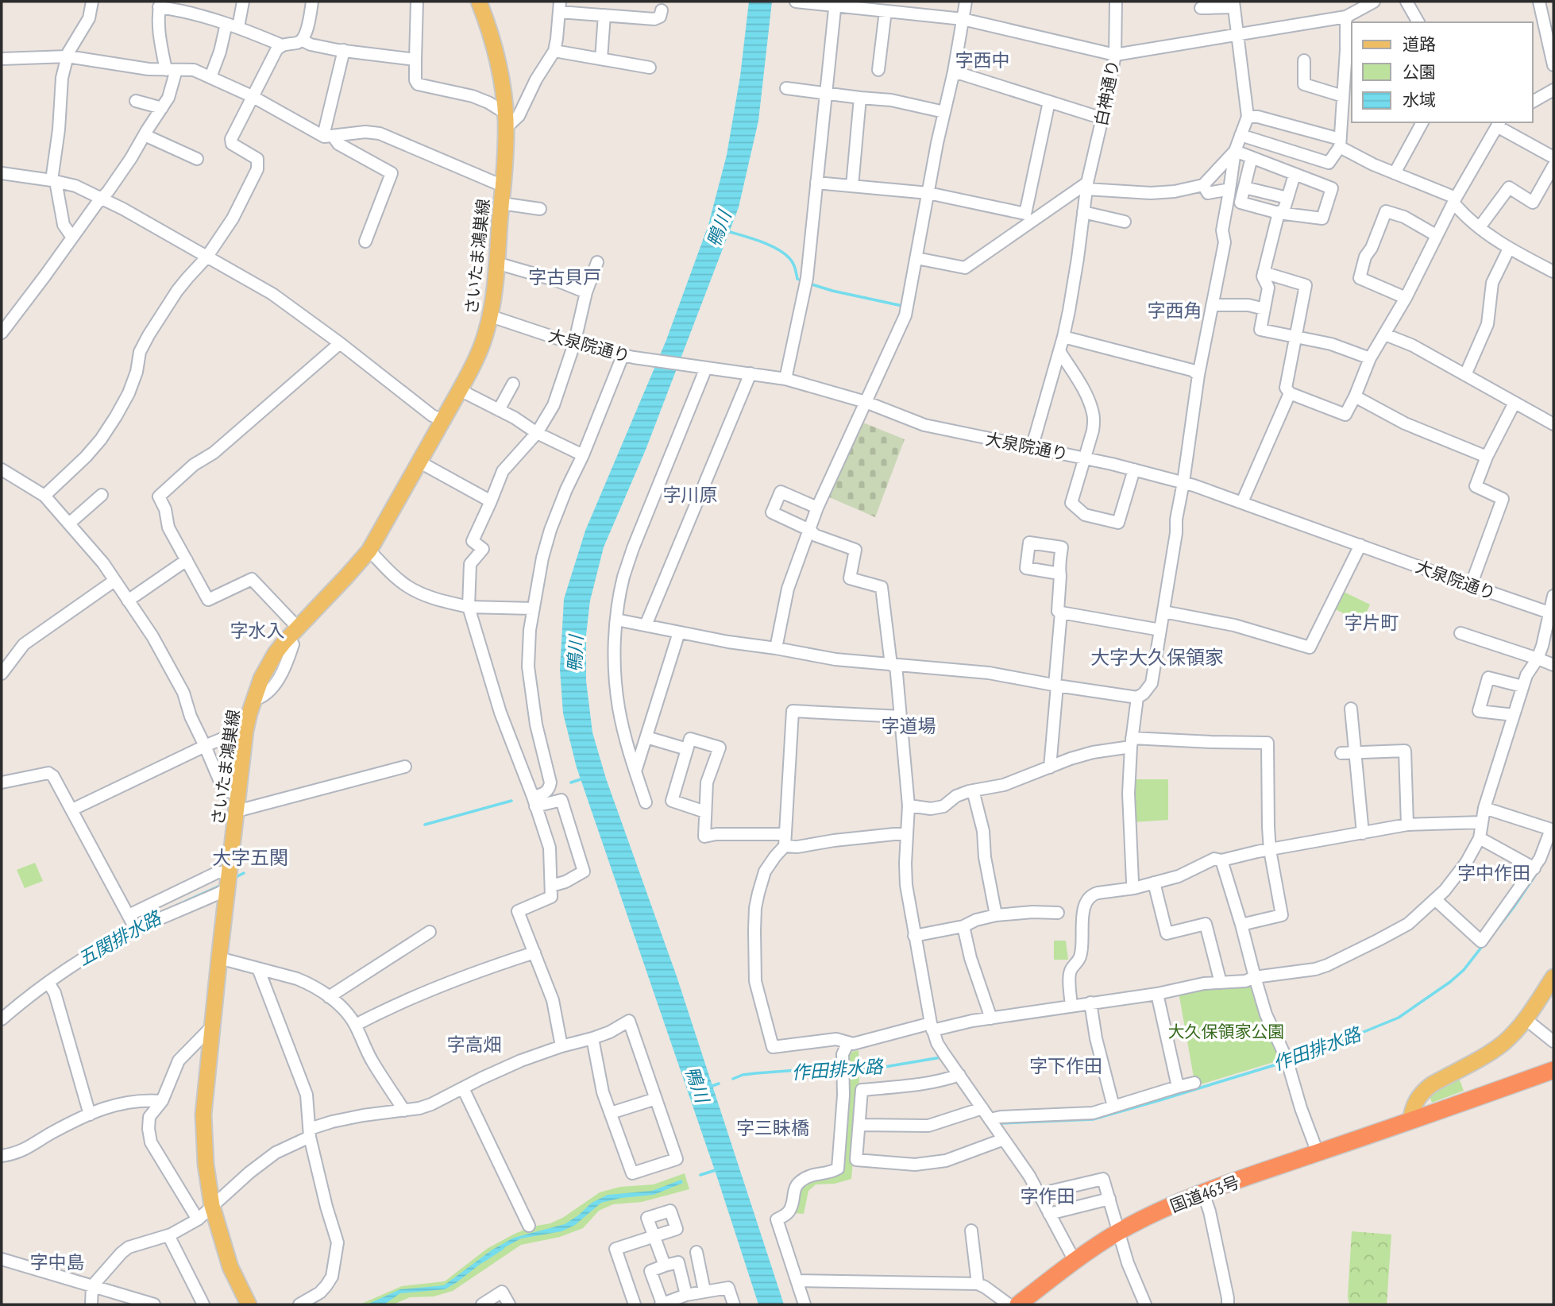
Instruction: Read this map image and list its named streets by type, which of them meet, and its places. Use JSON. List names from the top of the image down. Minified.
{"streets":{"highway":["国道463号"],"main road":["さいたま鴻巣線"],"street":["白神通り","大泉院通り"]},"crossings":[["白神通り","大泉院通り"],["さいたま鴻巣線","大泉院通り"]],"districts":["字西中","字古貝戸","字西角","字川原","字片町","字水入","大字大久保領家","字道場","大字五関","字中作田","字高畑","字下作田","字三眛橋","字作田","字中島"],"water":["鴨川","五関排水路","作田排水路"],"parks":["大久保領家公園"],"legend":["道路","公園","水域"]}
